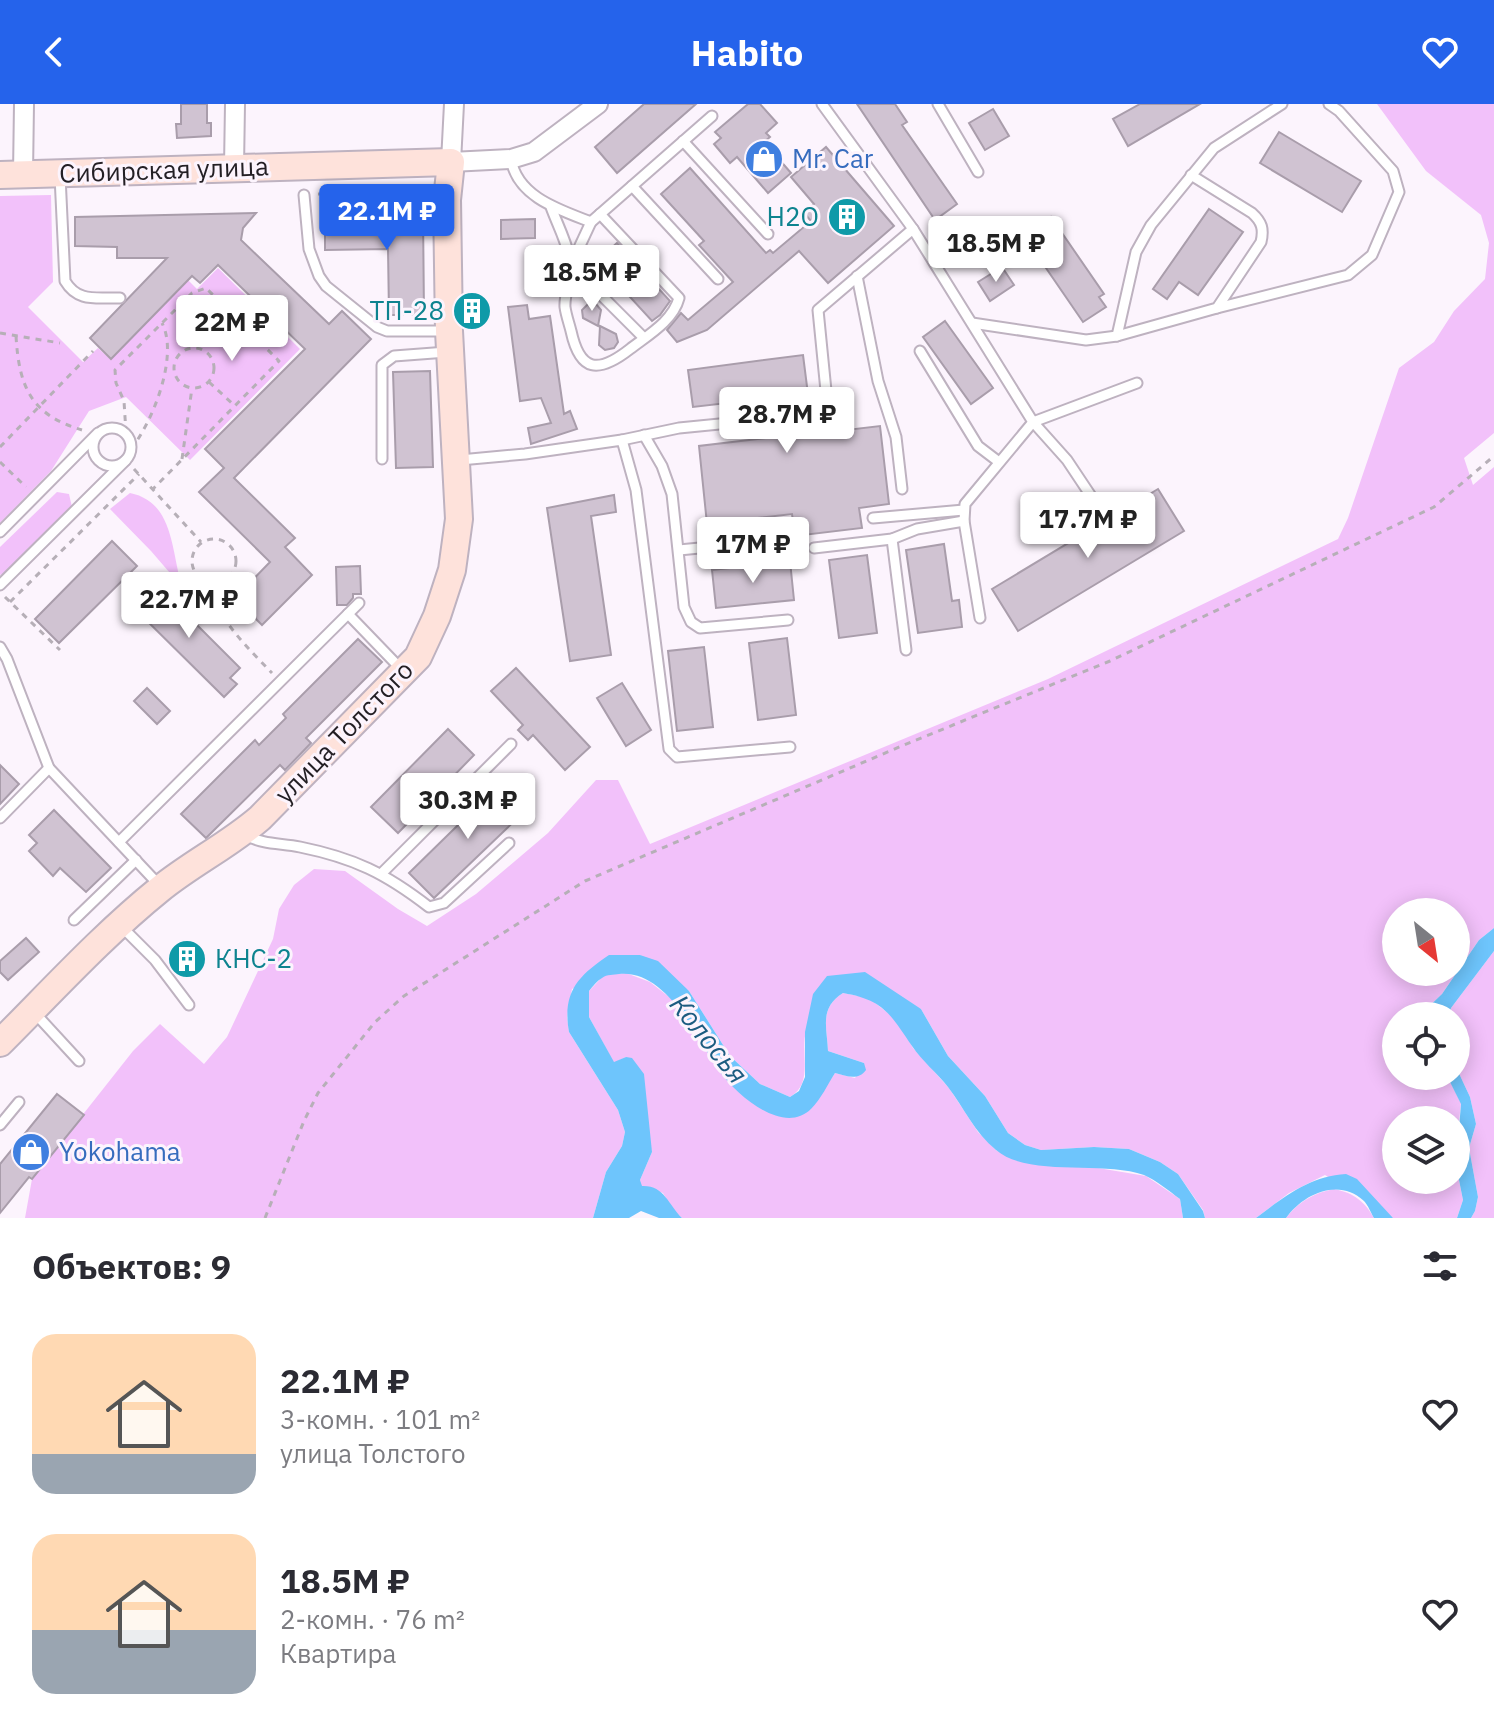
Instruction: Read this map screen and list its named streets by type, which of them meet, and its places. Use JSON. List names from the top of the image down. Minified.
{"streets":{"street":["Сибирская улица","улица Толстого"]},"crossings":[["Сибирская улица","улица Толстого"]],"water":["Колосья"],"places":{"shop":["Mr. Car","Yokohama"],"building":["Н2О","ТП-28","КНС-2"]},"north":"bottom right","page":{"header":"Habito","price":["22.1M ₽","18.5M ₽","18.5M ₽","22M ₽","28.7M ₽","17.7M ₽","17M ₽","22.7M ₽","30.3M ₽"],"heading":"Объектов: 9","list":[{"name":"22.1M ₽","note":"3-комн. · 101 m² · улица Толстого"},{"name":"18.5M ₽","note":"2-комн. · 76 m² · Квартира"}]}}
